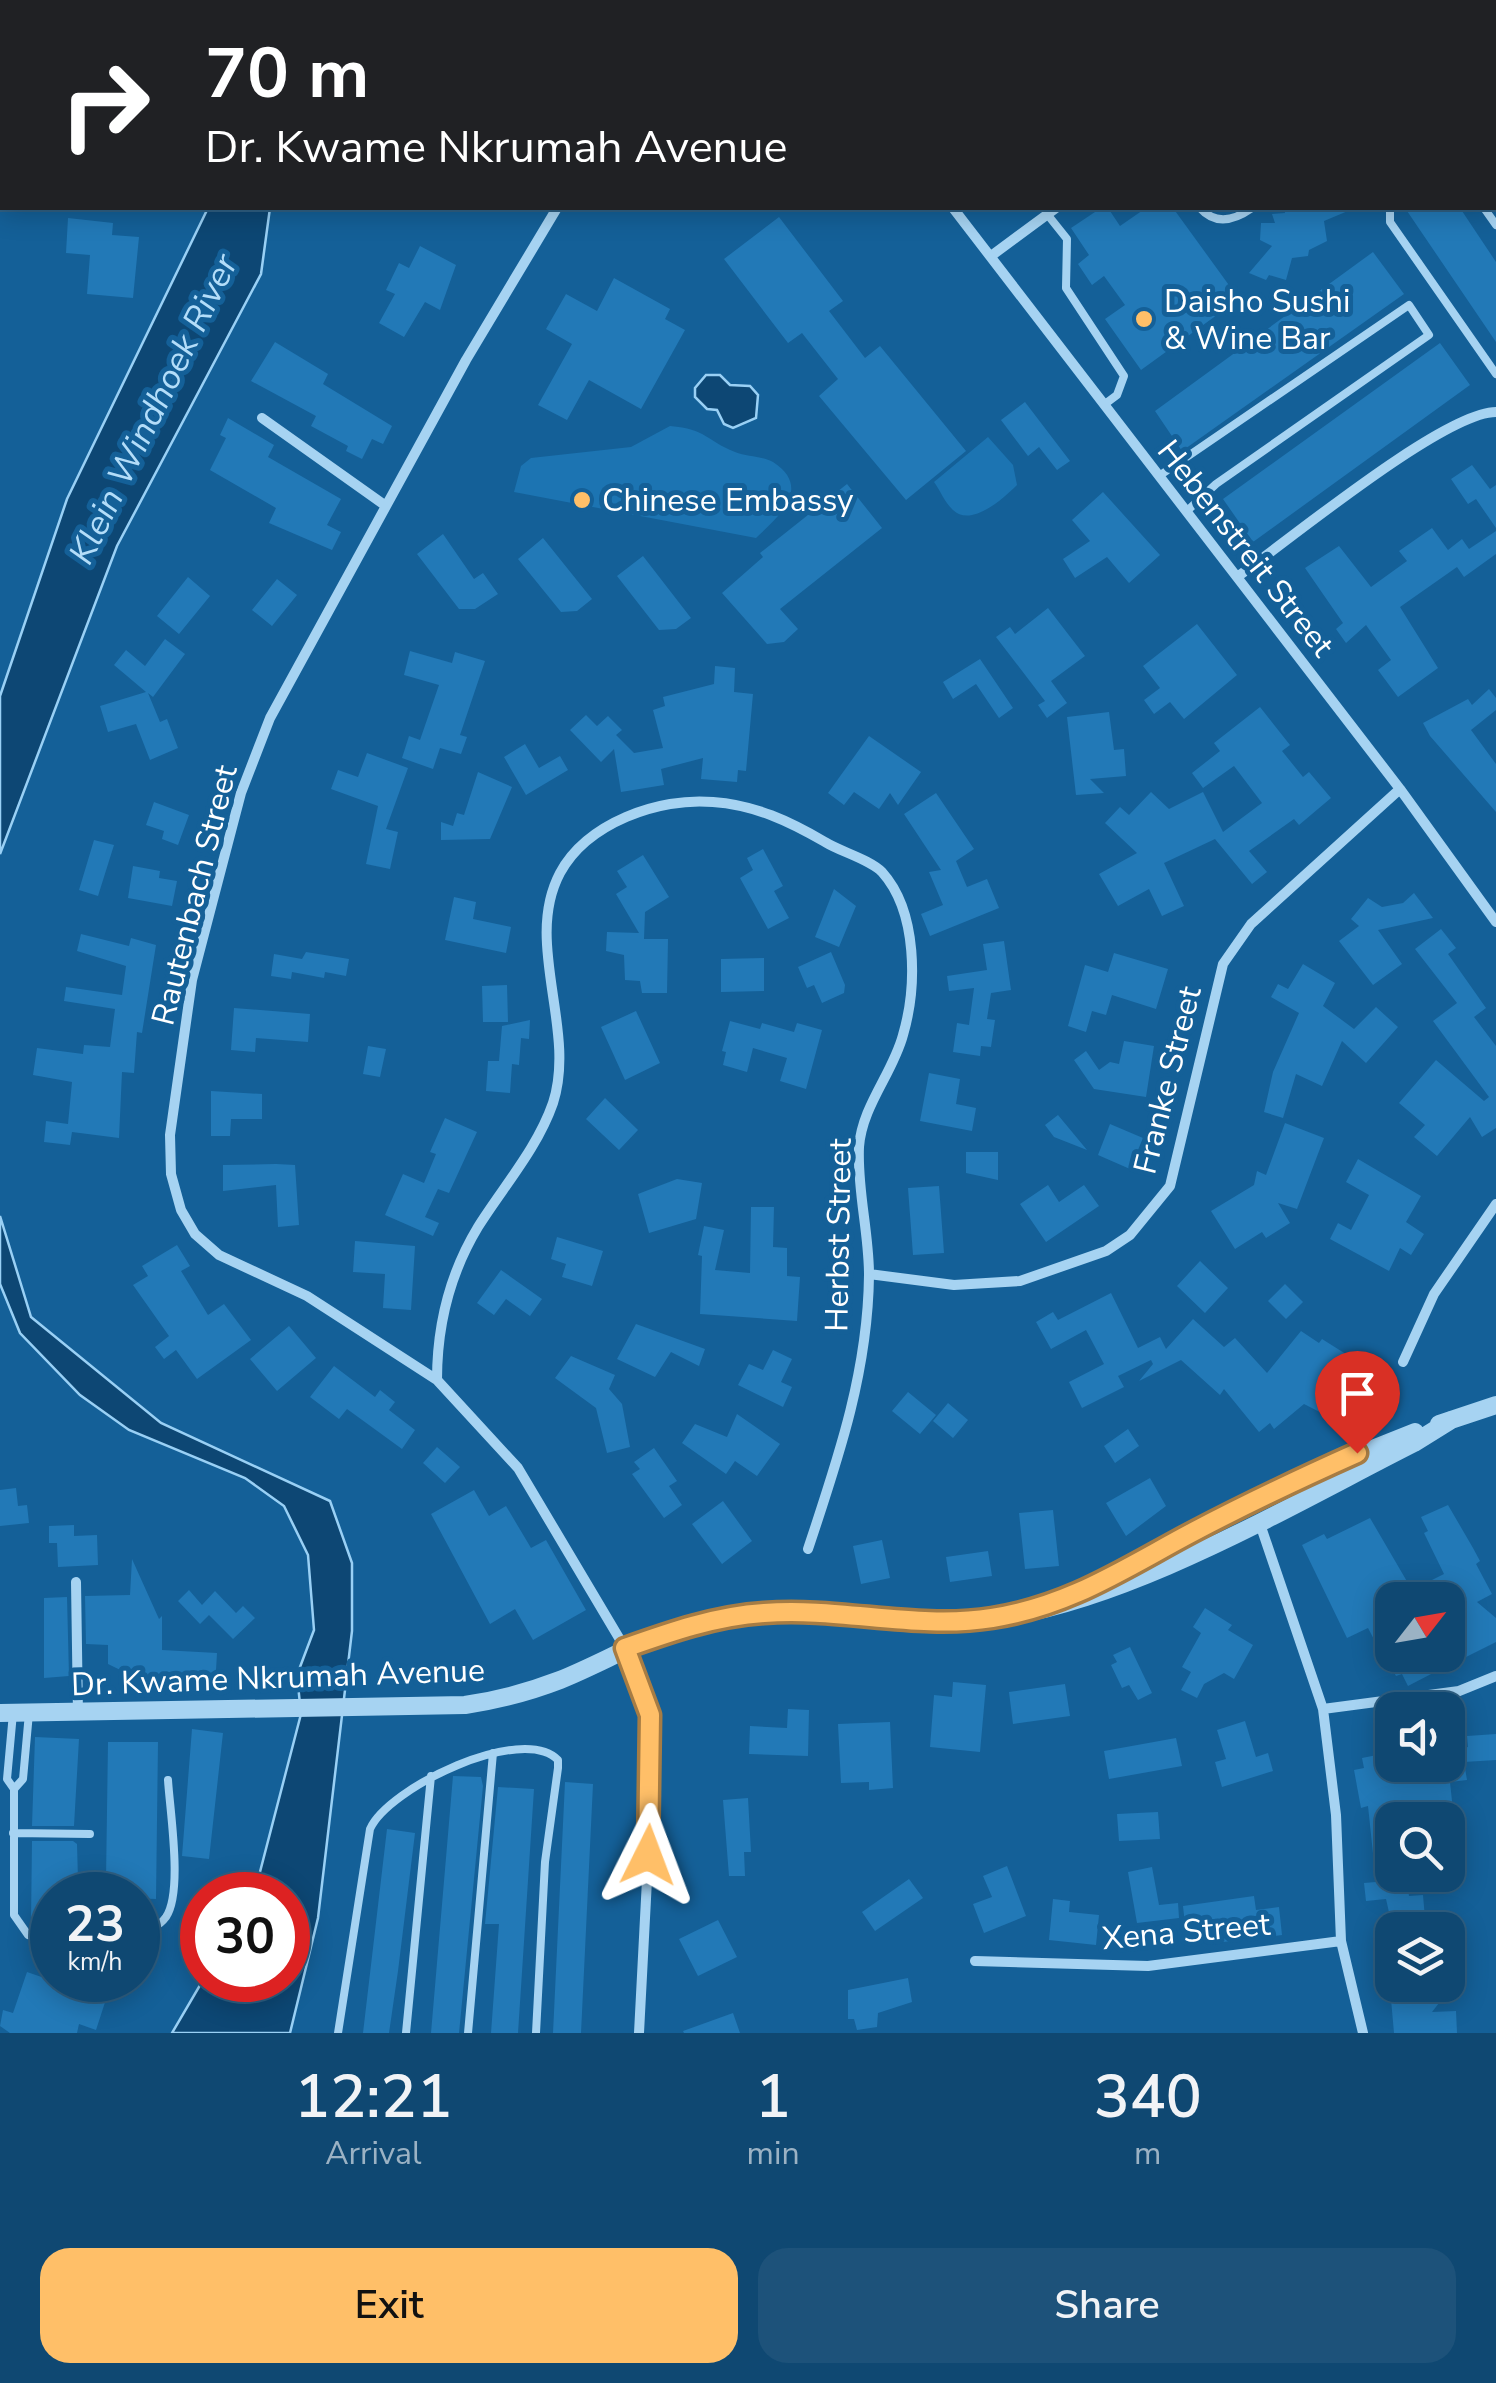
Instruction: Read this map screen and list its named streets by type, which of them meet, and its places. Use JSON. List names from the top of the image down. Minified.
{"streets":{"street":["Hebenstreit Street","Rautenbach Street","Franke Street","Herbst Street","Dr. Kwame Nkrumah Avenue","Xena Street"]},"crossings":[["Hebenstreit Street","Franke Street"],["Rautenbach Street","Herbst Street"],["Rautenbach Street","Dr. Kwame Nkrumah Avenue"],["Franke Street","Herbst Street"]],"water":["Klein Windhoek River"],"places":["Daisho Sushi & Wine Bar","Chinese Embassy"],"north":"top right","page":{"turn":["70 m","Dr. Kwame Nkrumah Avenue"],"speed":"23 km/h","limit":"30","eta":["12:21","Arrival","1","min","340","m"],"buttons":["Exit","Share"]}}
